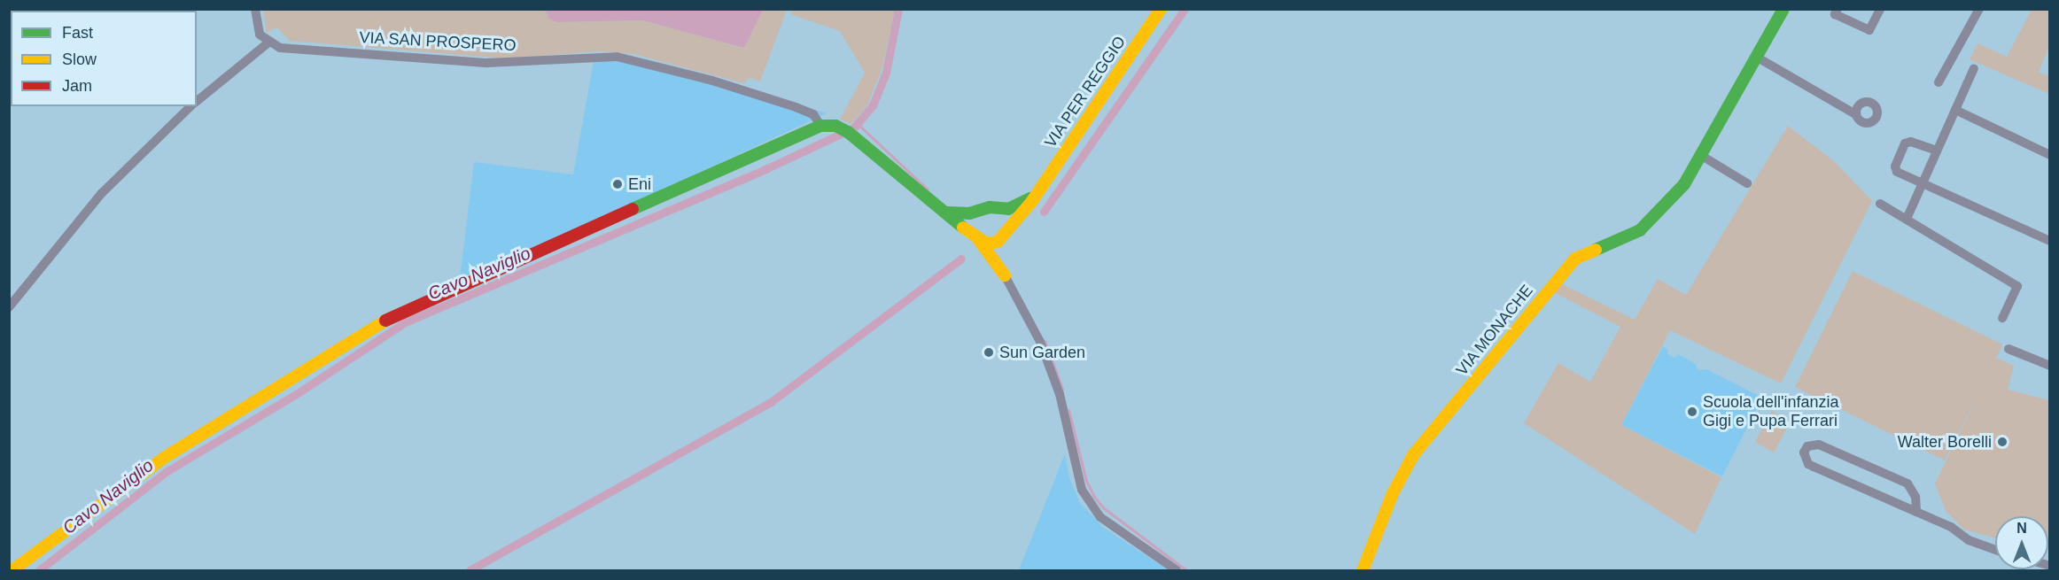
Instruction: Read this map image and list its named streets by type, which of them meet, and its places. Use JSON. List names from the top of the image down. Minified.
{"streets":{"main road":["VIA PER REGGIO","VIA MONACHE"],"street":["VIA SAN PROSPERO"]},"water":["Cavo Naviglio"],"places":["Eni","Sun Garden","Scuola dell'infanzia Gigi e Pupa Ferrari","Walter Borelli"],"legend":["Fast","Slow","Jam"],"north":"top"}
